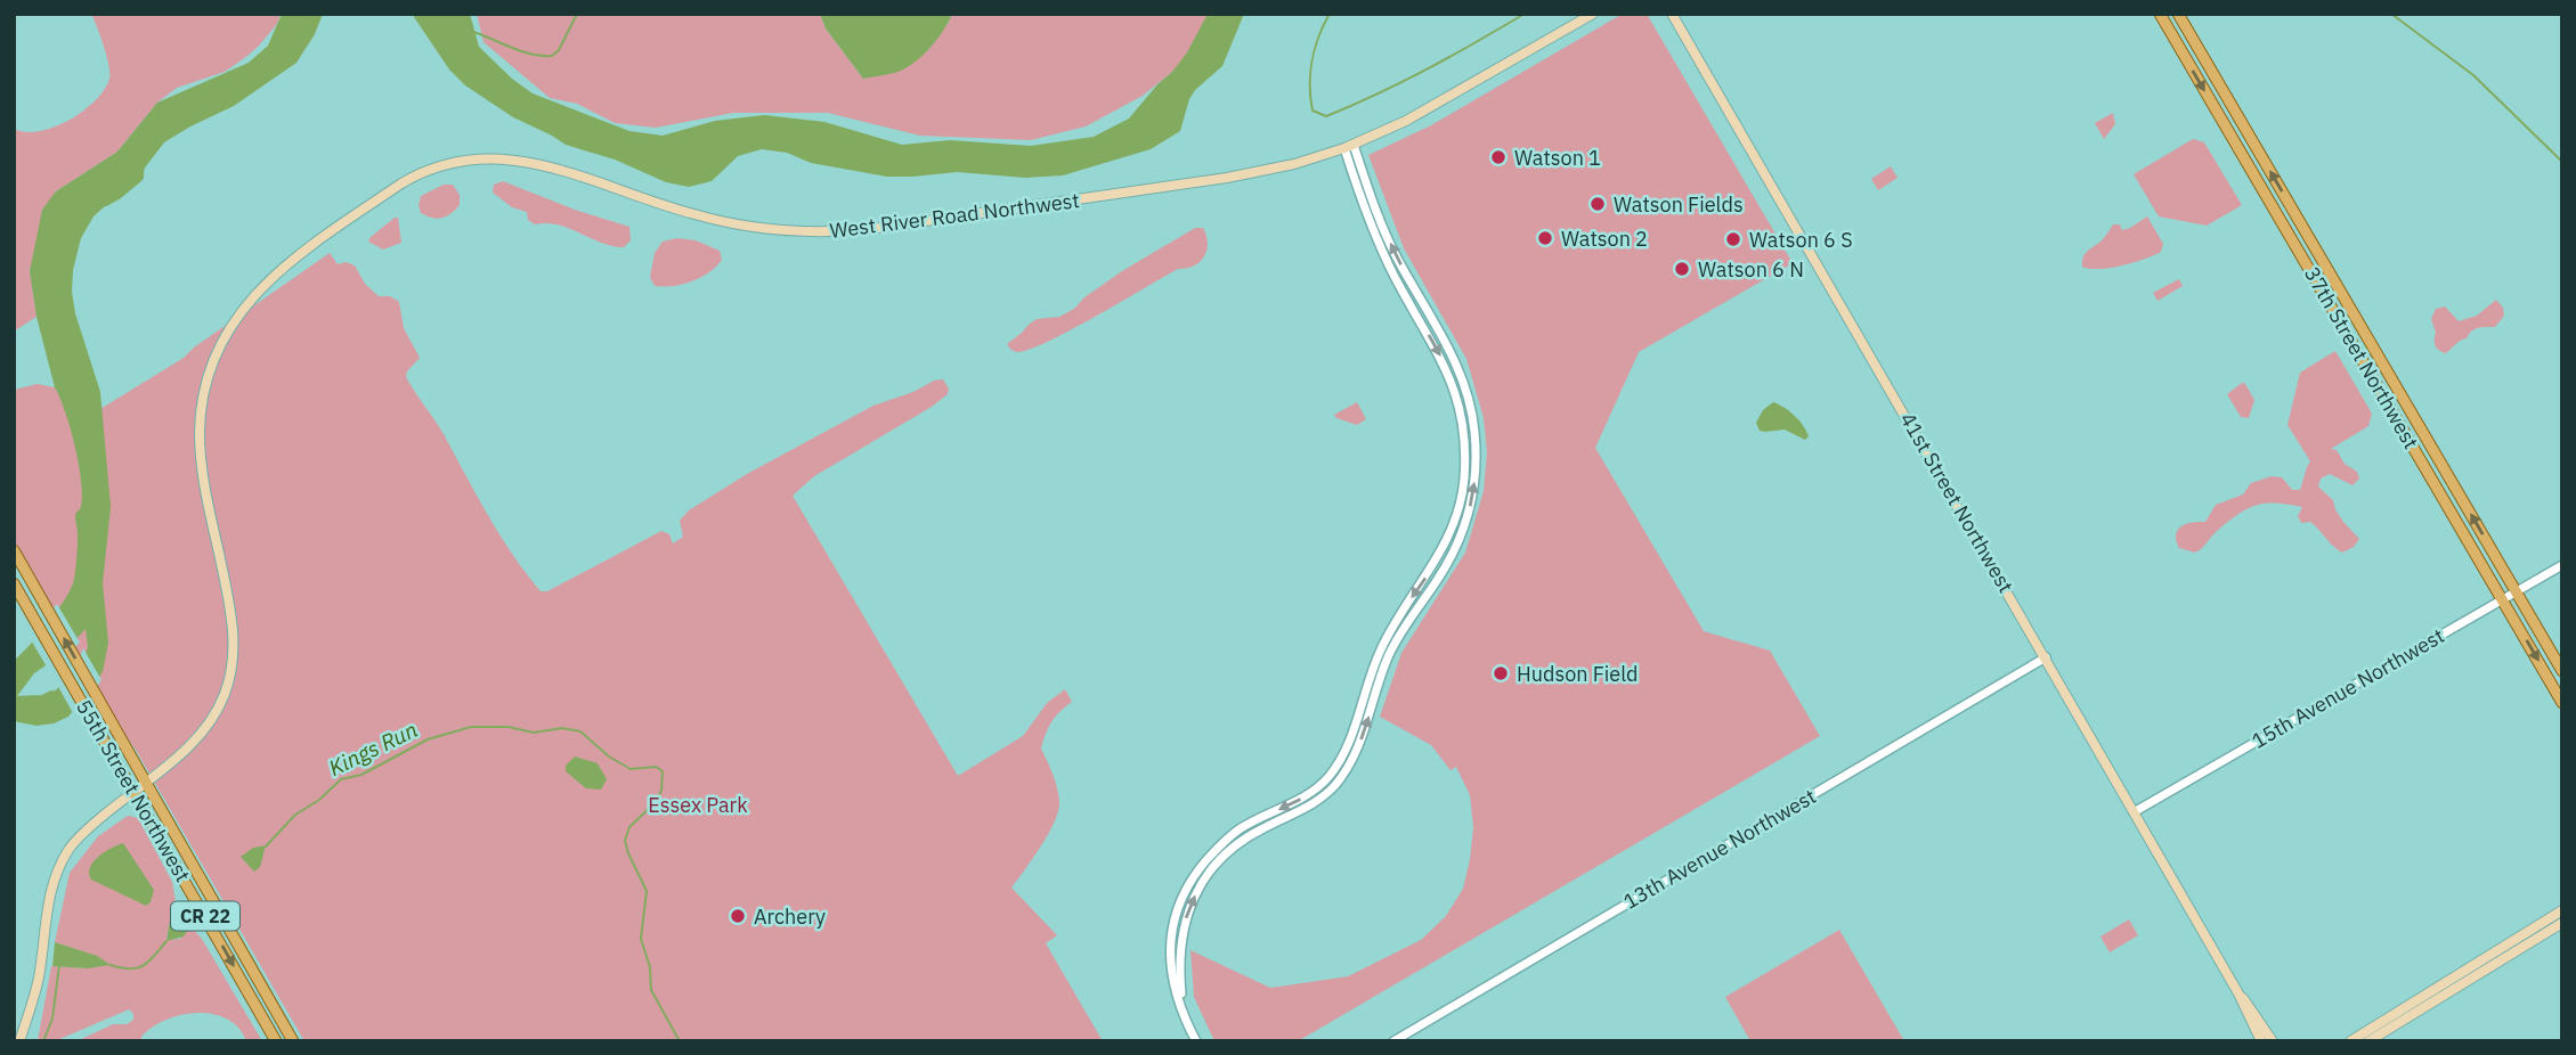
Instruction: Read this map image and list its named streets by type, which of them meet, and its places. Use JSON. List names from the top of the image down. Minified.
{"streets":{"main road":["West River Road Northwest","37th Street Northwest","41st Street Northwest","55th Street Northwest","CR 22"],"street":["15th Avenue Northwest","13th Avenue Northwest"]},"crossings":[["West River Road Northwest","55th Street Northwest"],["37th Street Northwest","15th Avenue Northwest"],["41st Street Northwest","15th Avenue Northwest"],["41st Street Northwest","13th Avenue Northwest"]],"water":["Kings Run"],"parks":["Essex Park"],"places":["Watson 1","Watson Fields","Watson 2","Watson 6 S","Watson 6 N","Hudson Field","Archery"]}
